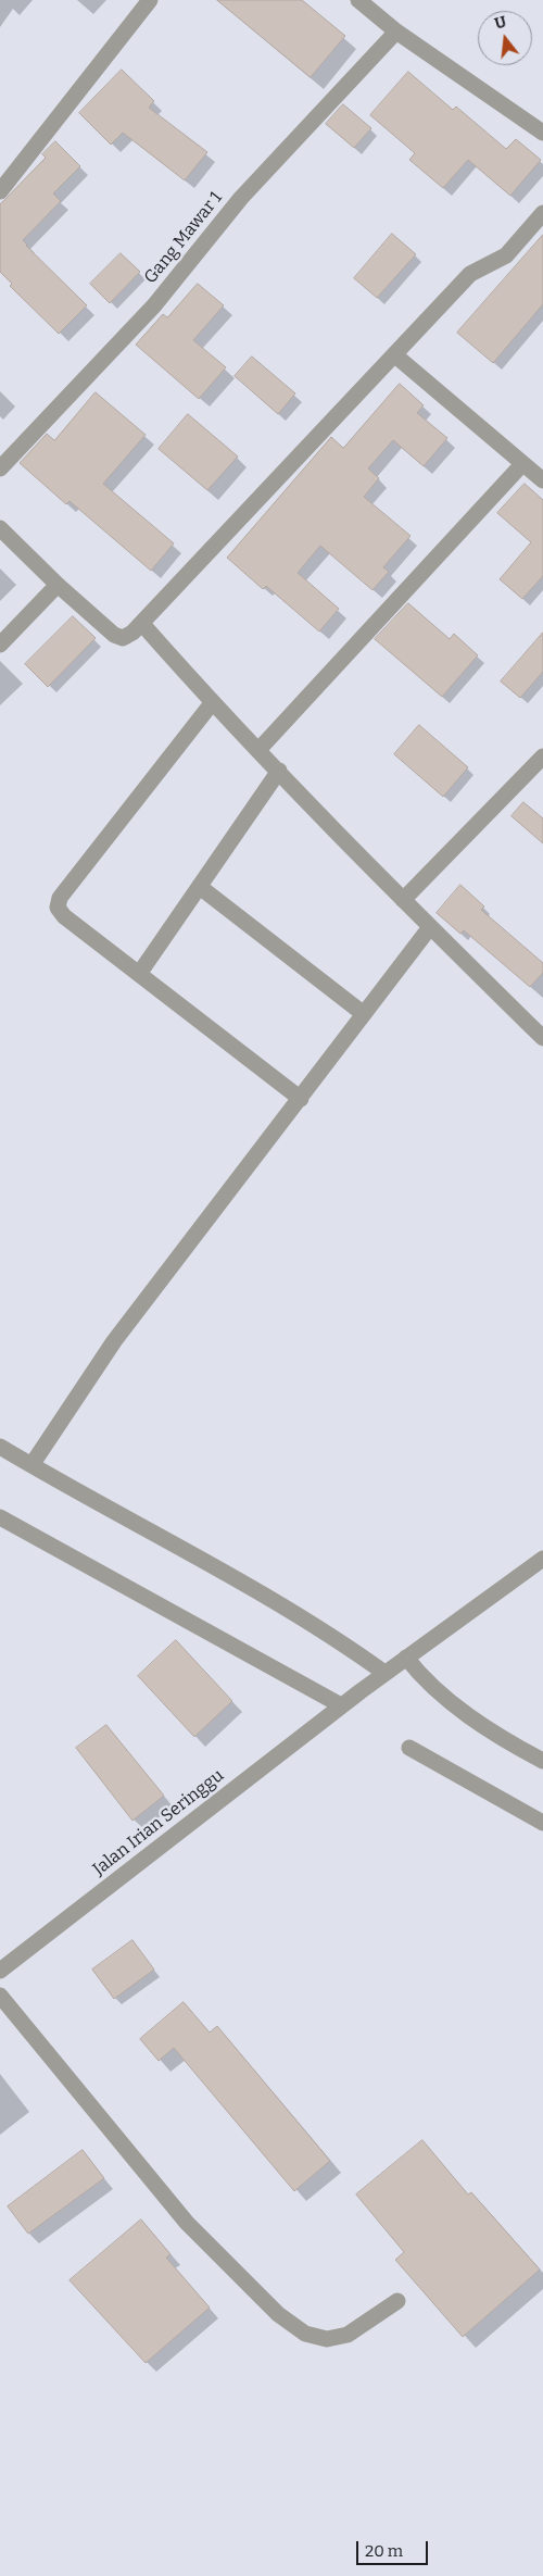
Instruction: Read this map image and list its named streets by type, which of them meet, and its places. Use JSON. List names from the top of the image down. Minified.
{"streets":{"street":["Gang Mawar 1","Jalan Irian Seringgu"]},"scale_bar":"20 m","north":"top"}
